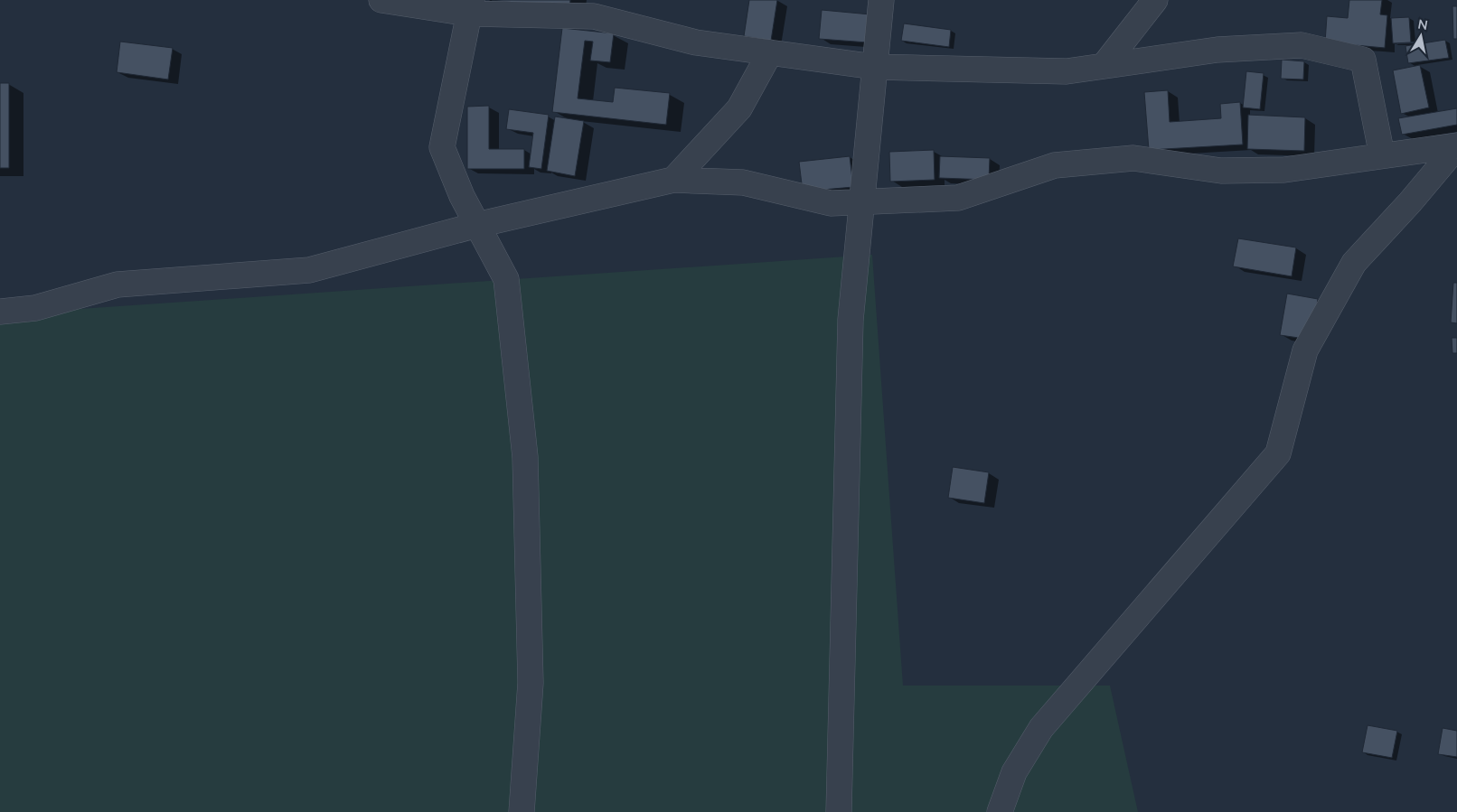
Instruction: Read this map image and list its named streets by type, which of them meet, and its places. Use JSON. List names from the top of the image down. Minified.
{"north":"top"}
